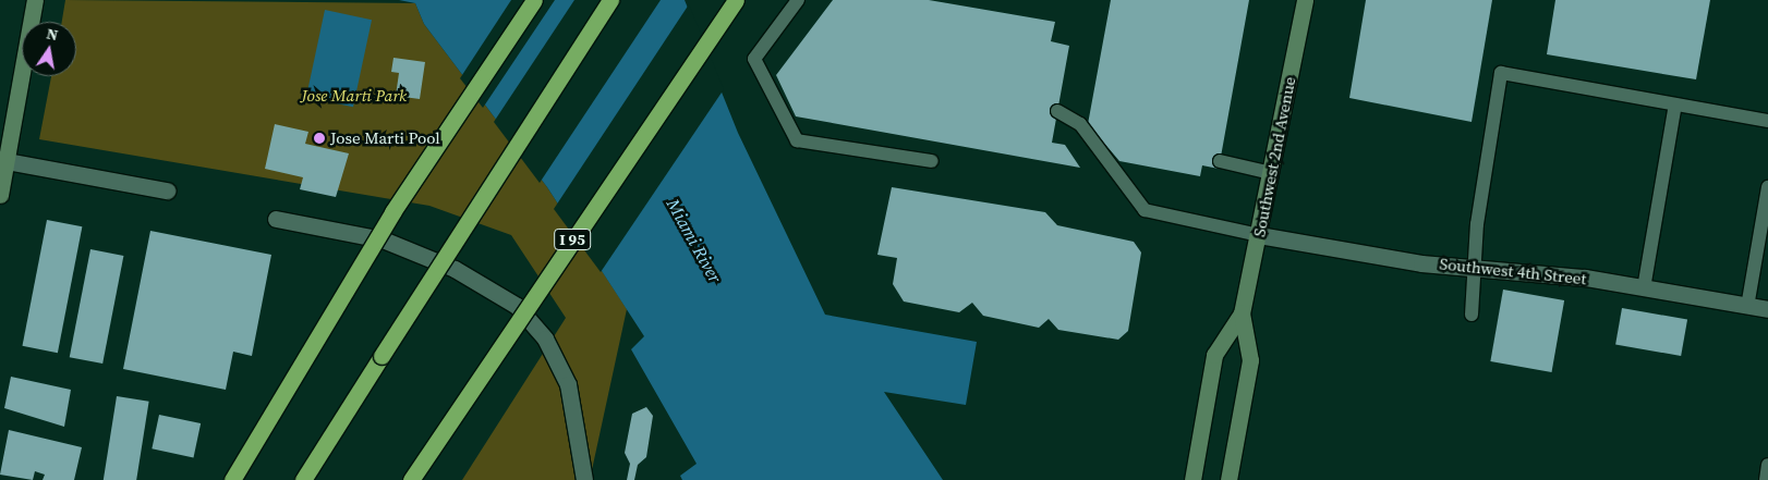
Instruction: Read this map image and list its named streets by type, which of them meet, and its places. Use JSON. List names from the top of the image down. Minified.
{"streets":{"highway":["I 95"],"street":["Southwest 2nd Avenue","Southwest 4th Street"]},"crossings":[["Southwest 2nd Avenue","Southwest 4th Street"]],"water":["Miami River"],"parks":["Jose Marti Park"],"places":["Jose Marti Pool"],"north":"top"}
